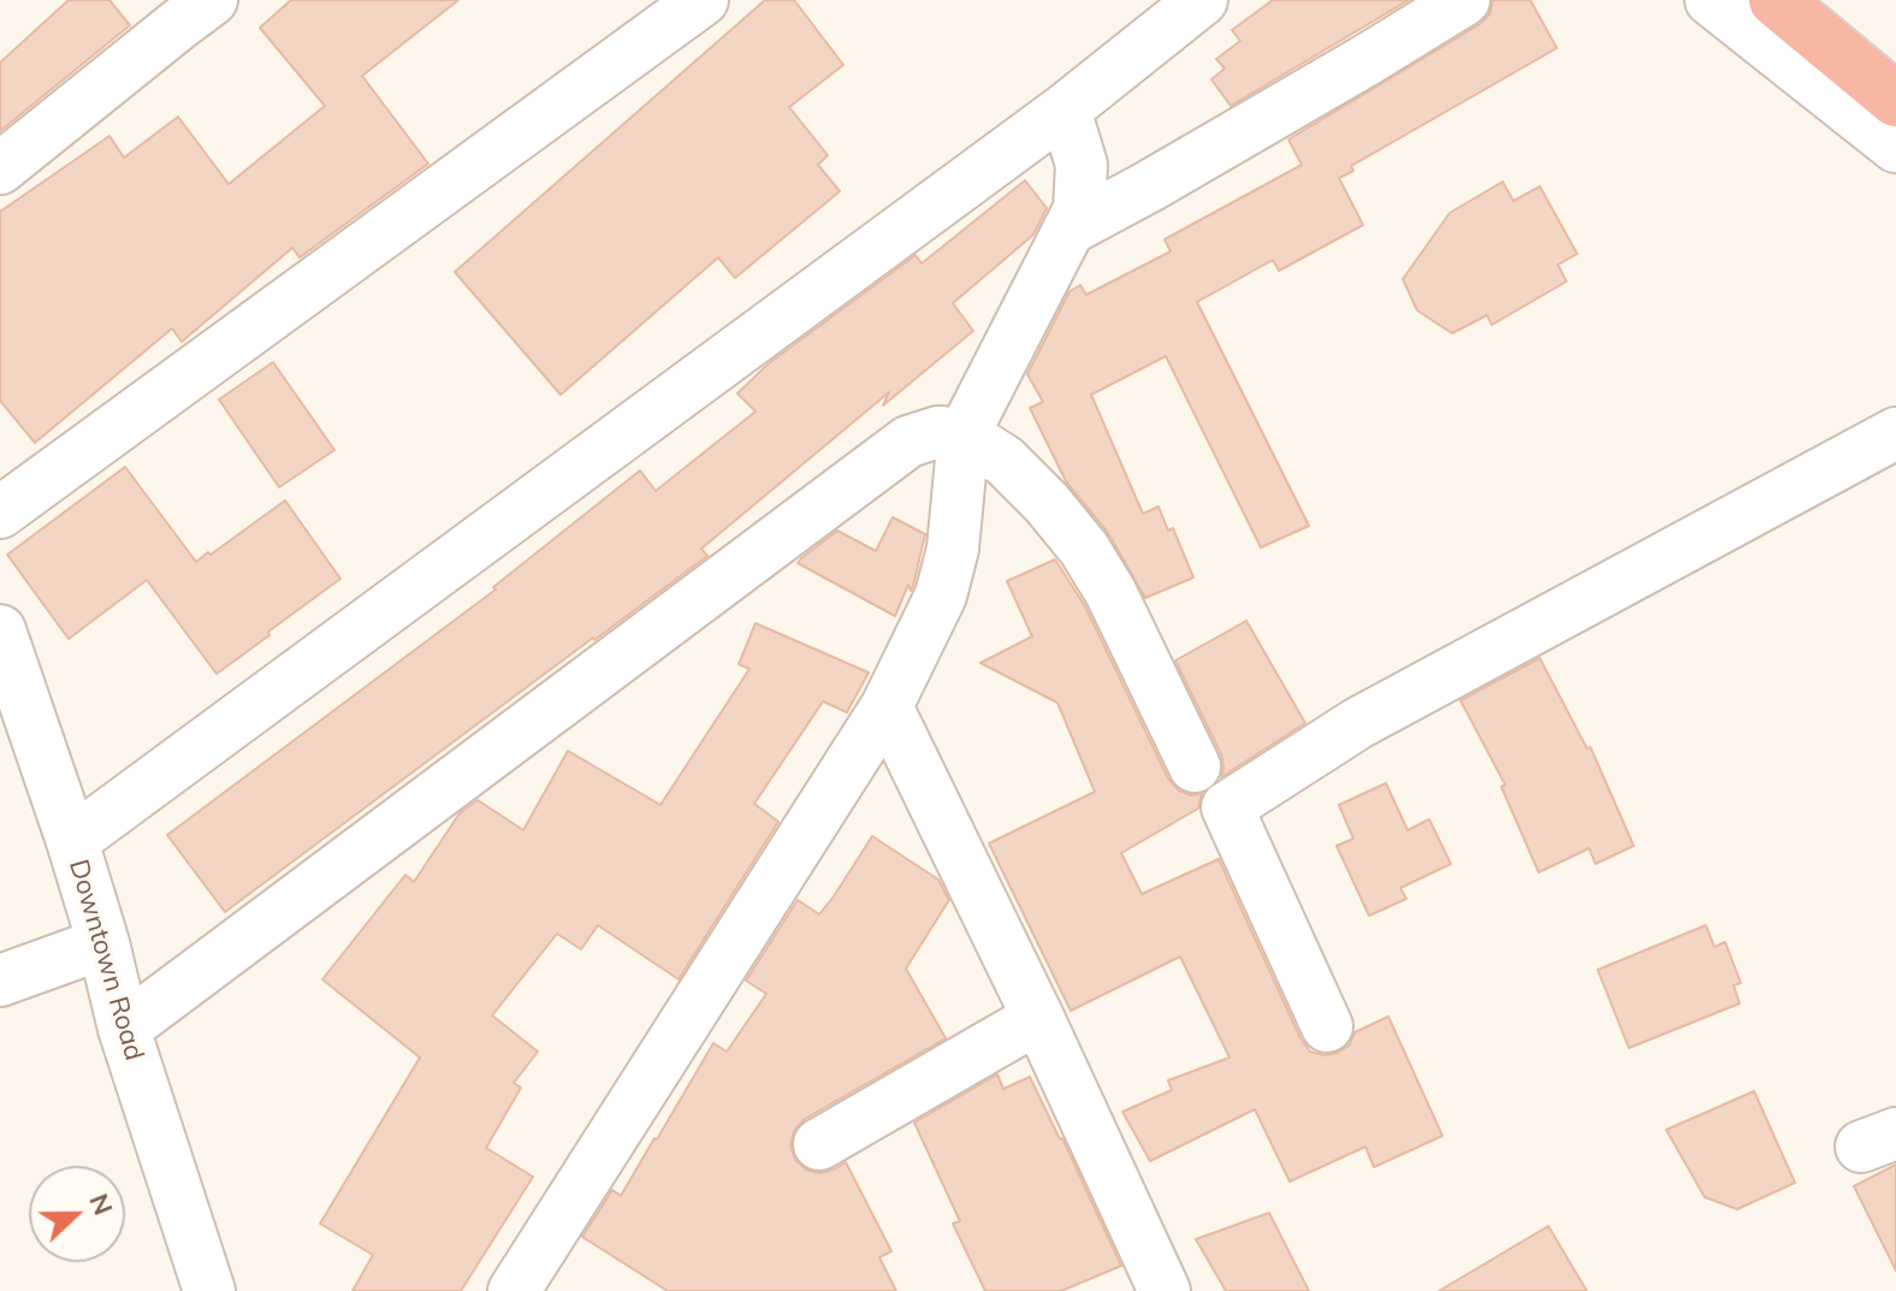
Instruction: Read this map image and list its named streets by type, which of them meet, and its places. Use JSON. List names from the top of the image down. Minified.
{"streets":{"street":["Downtown Road"]},"north":"right"}
